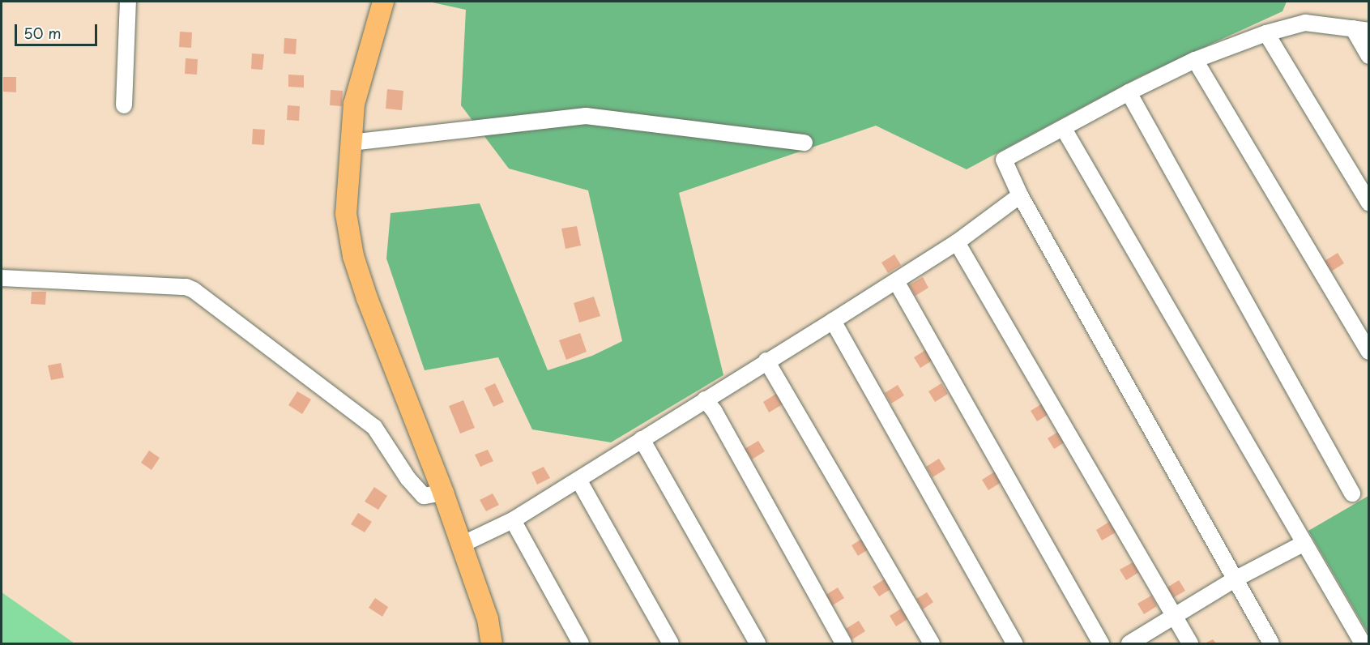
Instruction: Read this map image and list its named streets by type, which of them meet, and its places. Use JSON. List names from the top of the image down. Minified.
{"scale_bar":"50 m"}
